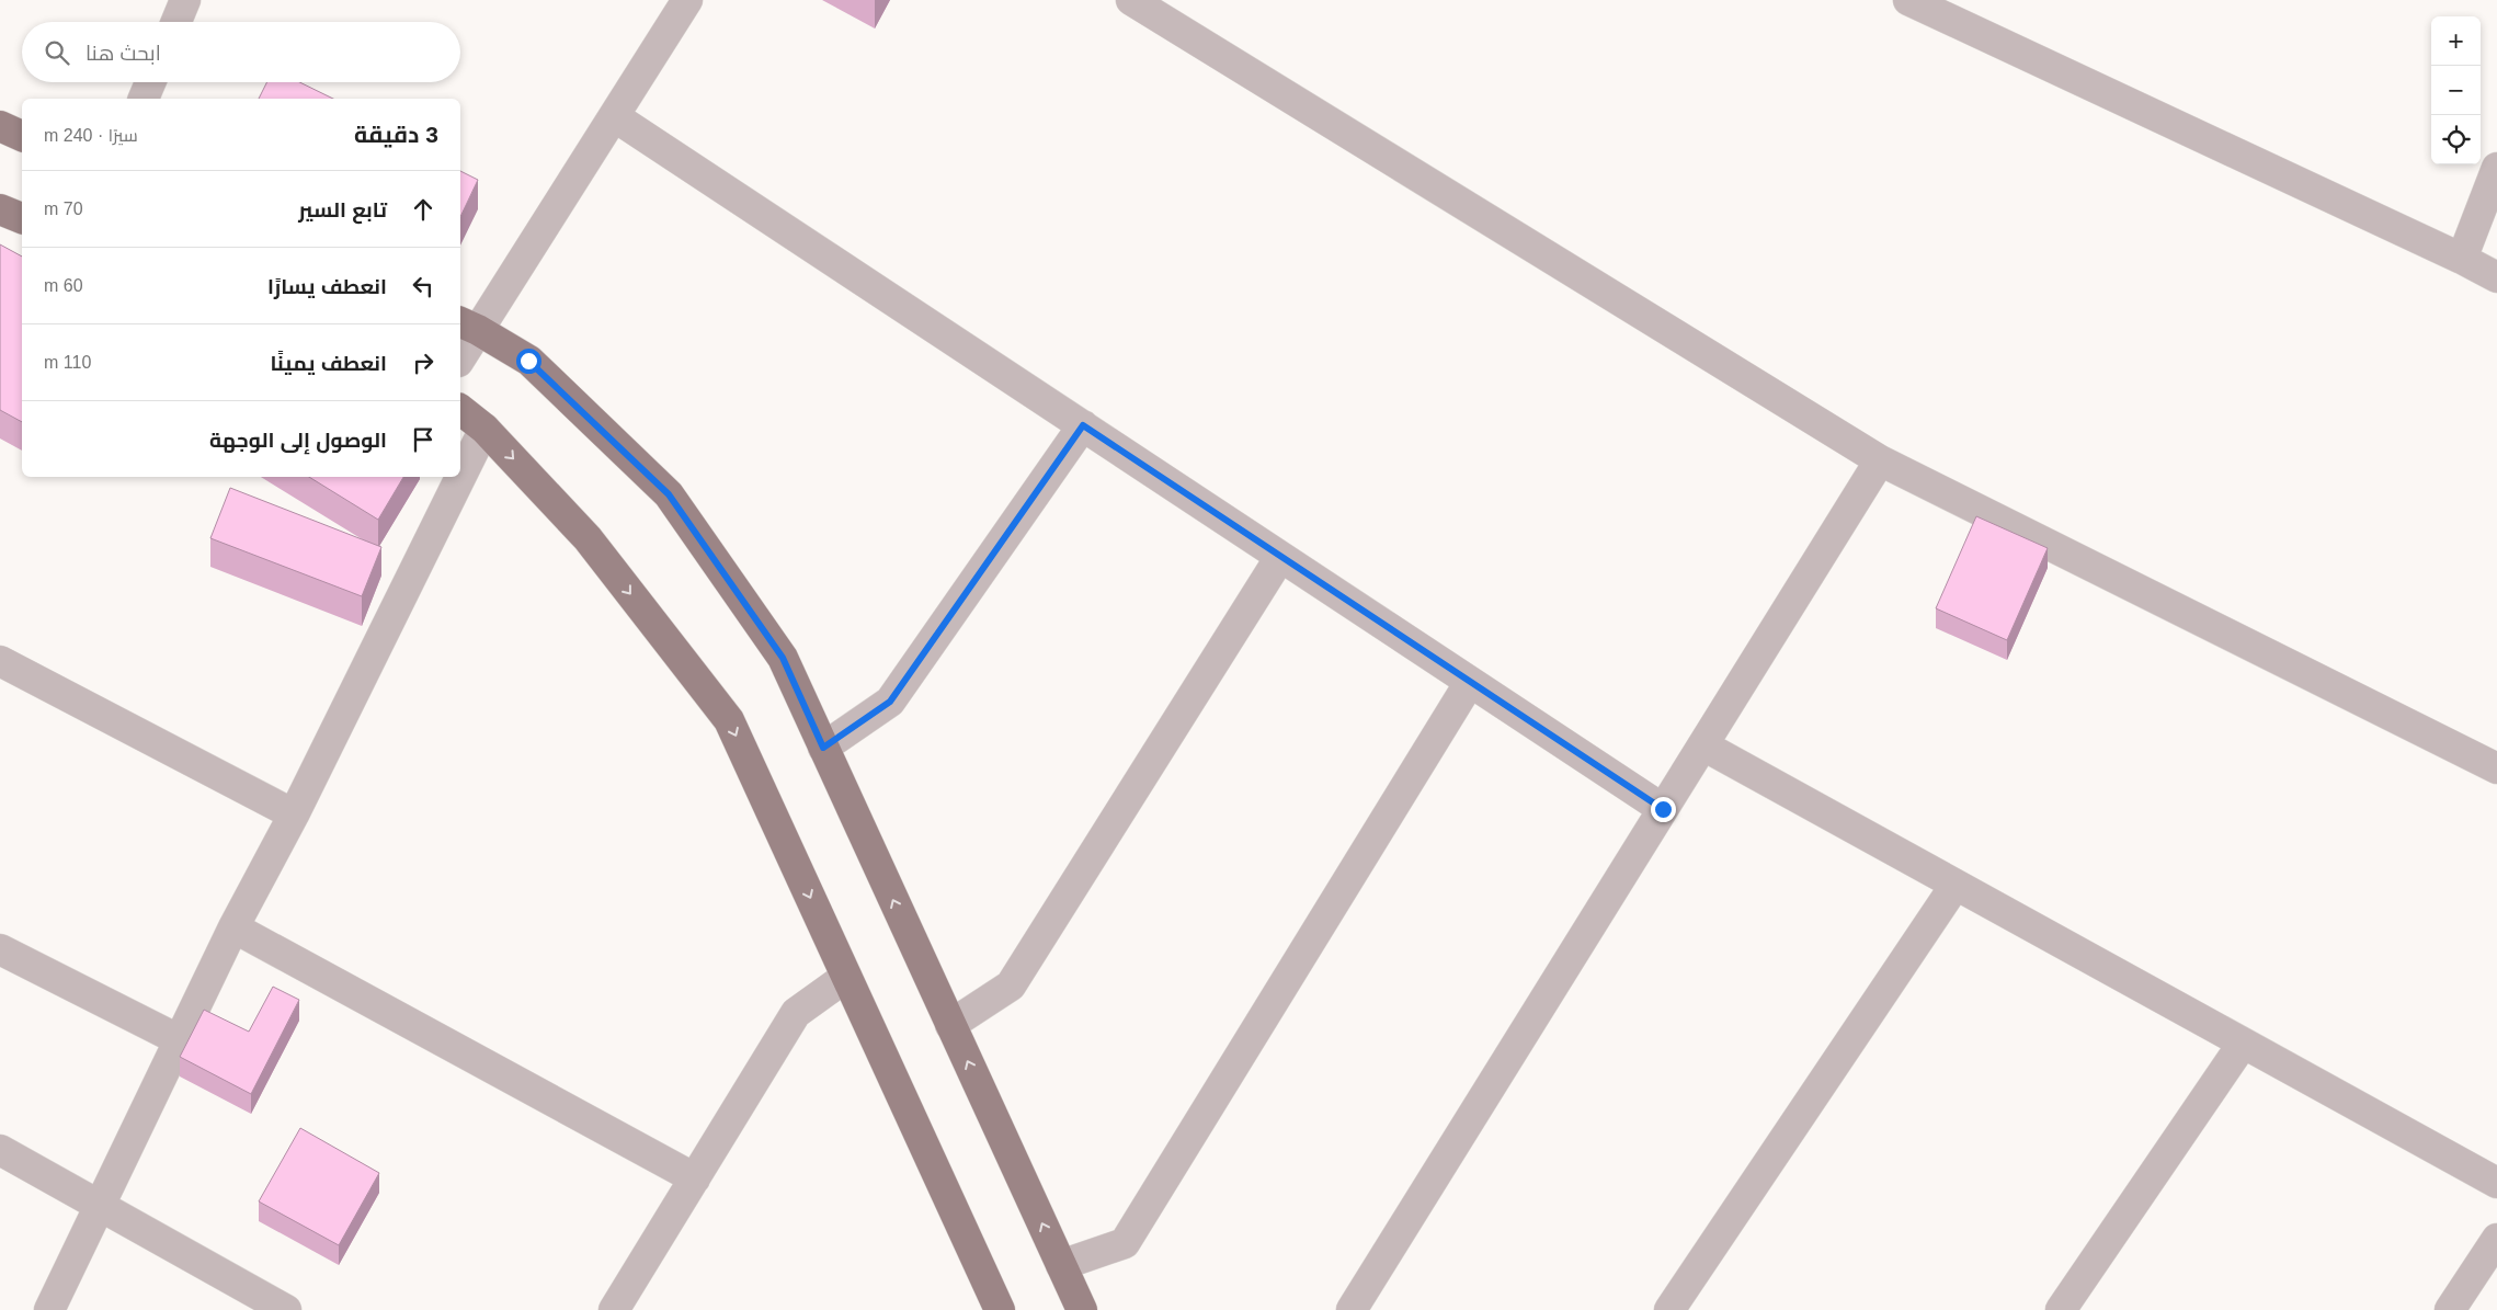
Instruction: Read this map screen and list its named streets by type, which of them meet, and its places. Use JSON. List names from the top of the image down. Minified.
{"page":{"map_buttons":["+","−"],"search":"ابحث هنا","heading":["3 دقيقة","سيرًا · 240 m"],"list":[["تابع السير","70 m"],["انعطف يسارًا","60 m"],["انعطف يمينًا","110 m"],"الوصول إلى الوجهة"]}}
